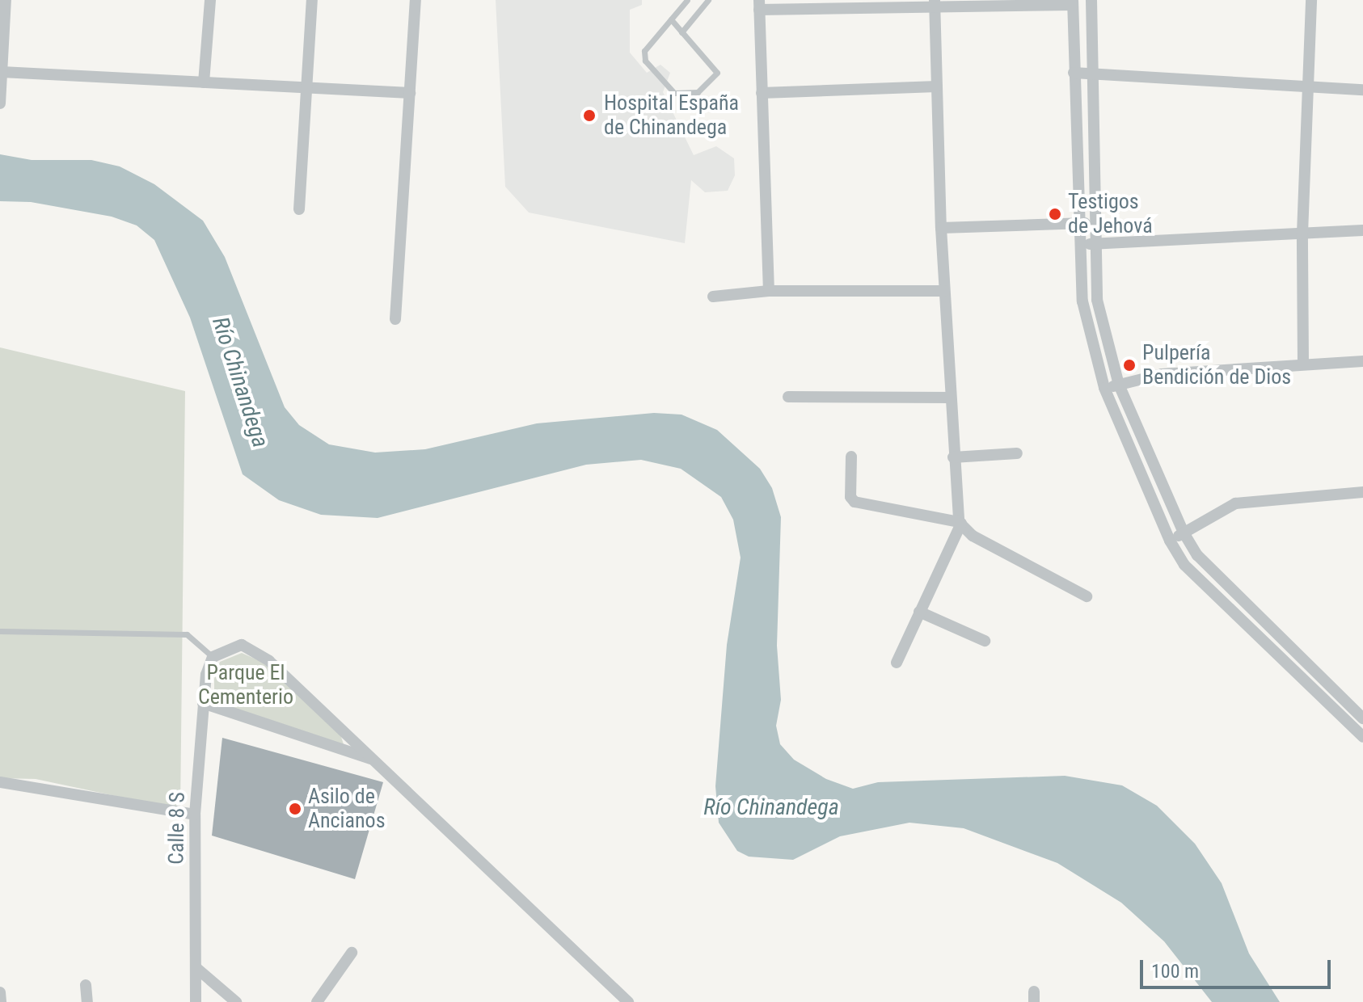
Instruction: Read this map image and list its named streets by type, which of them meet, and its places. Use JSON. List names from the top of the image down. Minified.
{"streets":{"street":["Calle 8 S"]},"water":["Río Chinandega"],"parks":["Parque El Cementerio"],"places":["Hospital España de Chinandega","Testigos de Jehová","Pulpería Bendición de Dios","Asilo de Ancianos"],"scale_bar":"100 m"}
